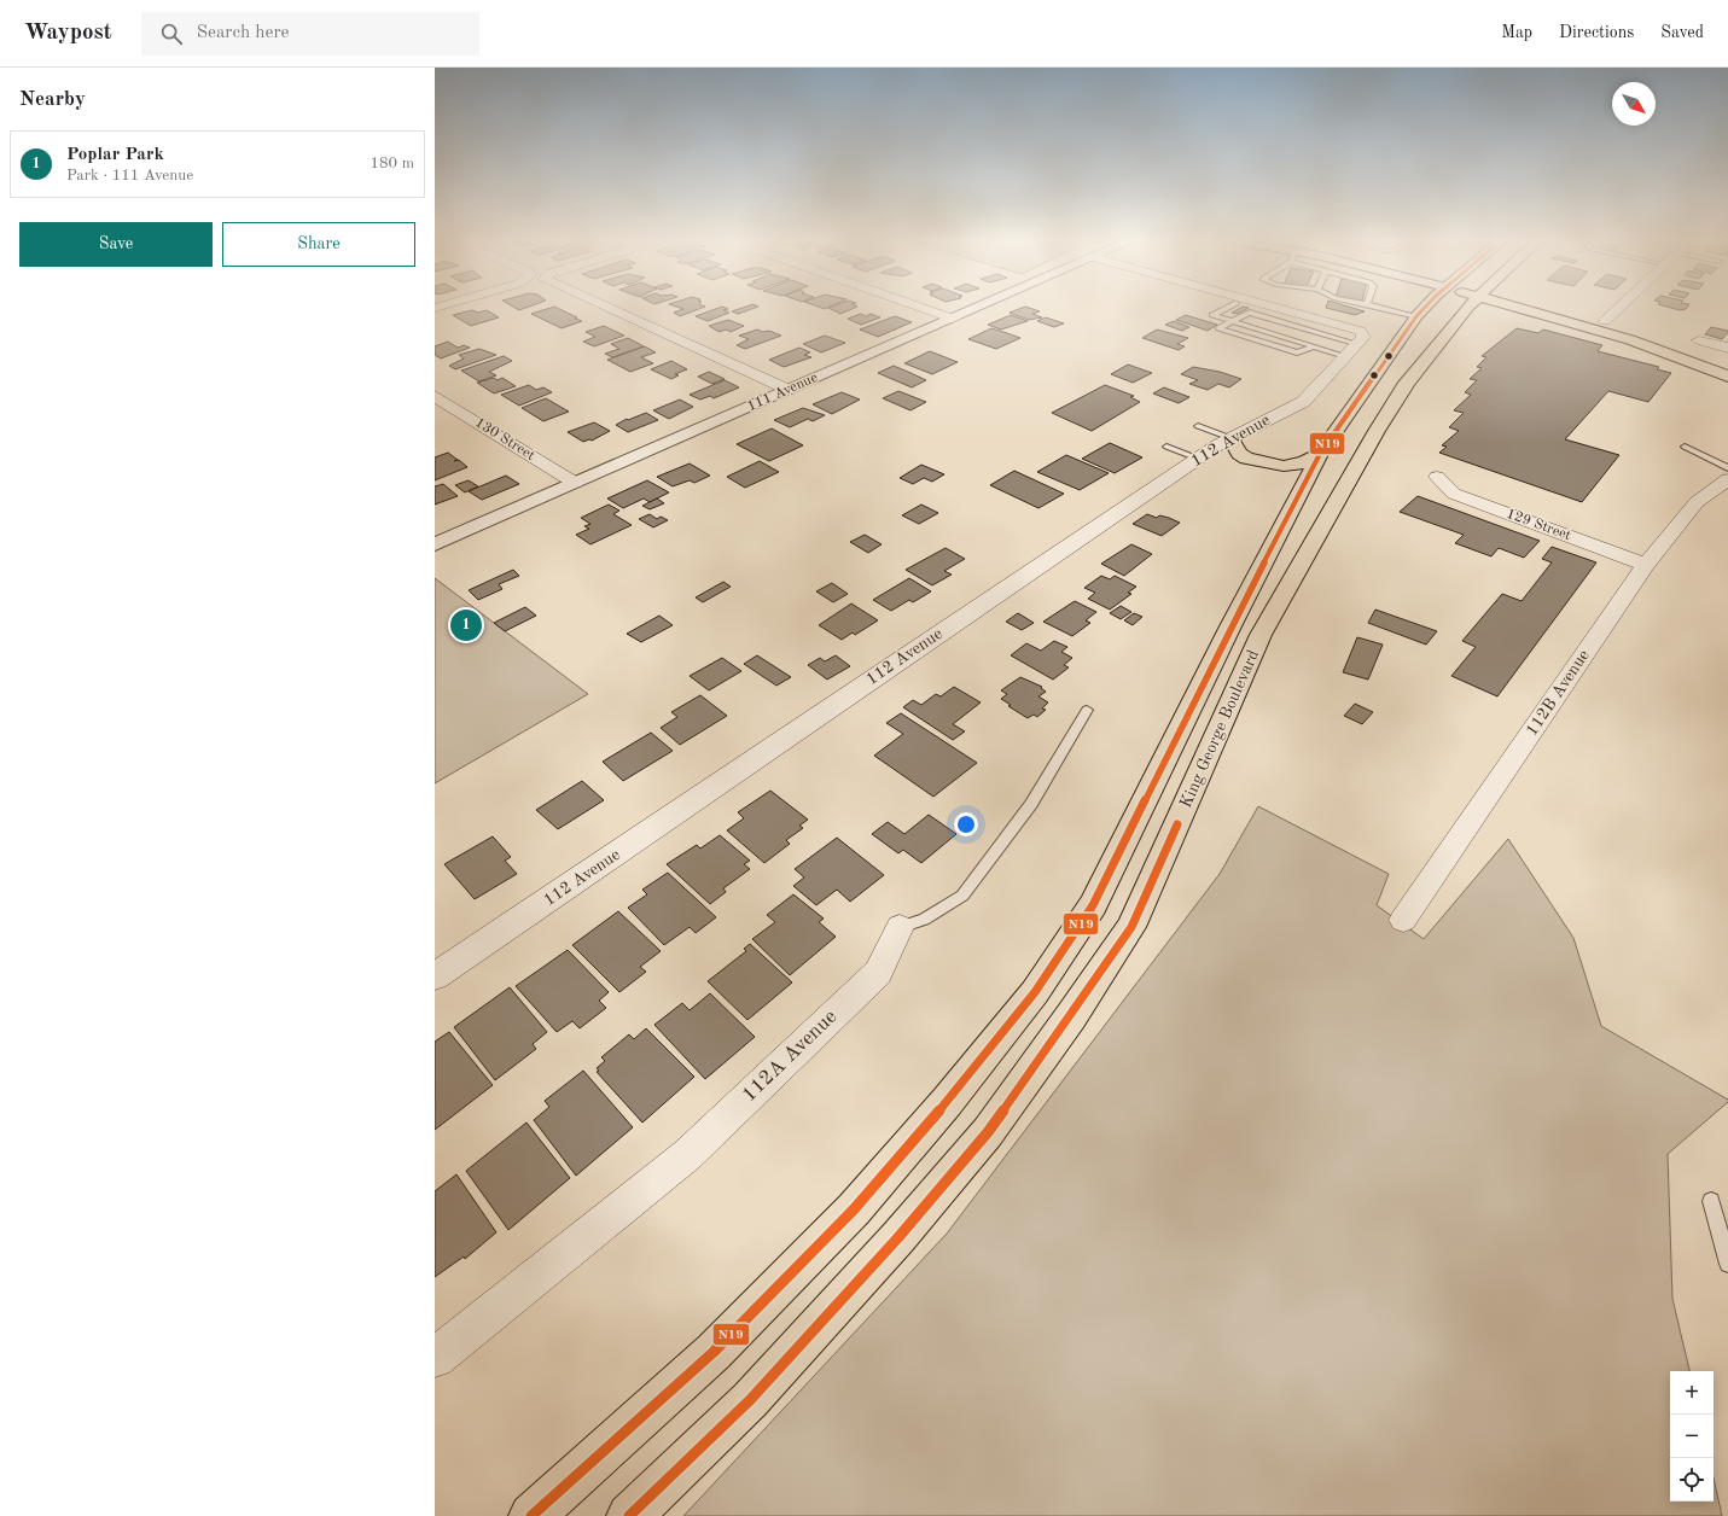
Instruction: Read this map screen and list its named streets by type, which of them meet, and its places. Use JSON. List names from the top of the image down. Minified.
{"streets":{"main road":["King George Boulevard"],"street":["111 Avenue","130 Street","112 Avenue","129 Street","112B Avenue","112A Avenue"]},"crossings":[["111 Avenue","130 Street"],["129 Street","112B Avenue"]],"lines":["transit line N19"],"north":"bottom right","page":{"header":"Waypost","search":"Search here","nav":["Map","Directions","Saved"],"heading":"Nearby","list":[{"mark":"1","name":"Poplar Park","note":"Park · 111 Avenue","value":"180 m"}],"buttons":["Save","Share"],"pins":"1","map_buttons":["+","−"]}}
